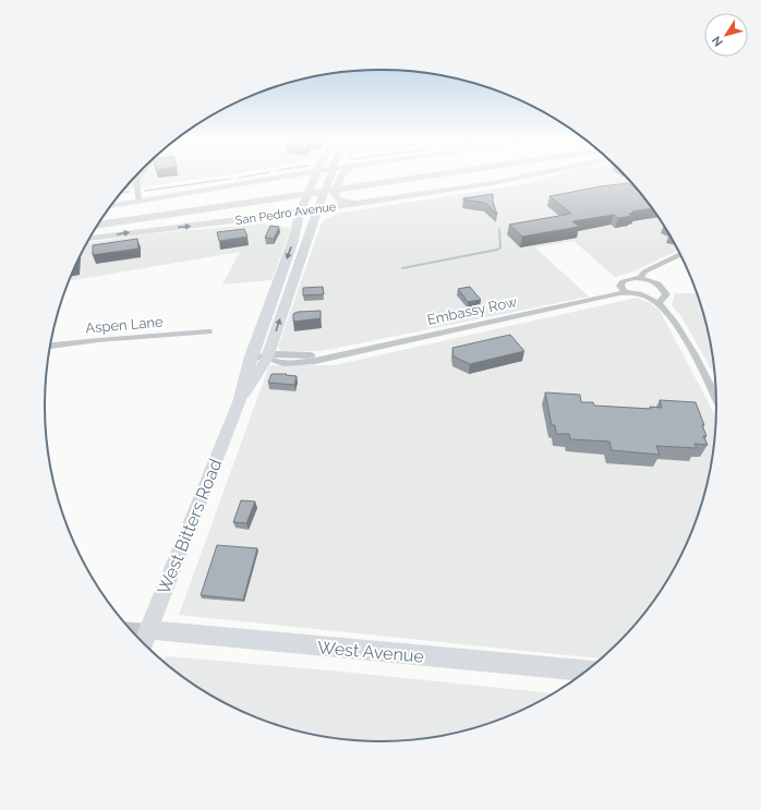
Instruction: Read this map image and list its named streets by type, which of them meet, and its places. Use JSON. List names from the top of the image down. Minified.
{"streets":{"main road":["San Pedro Avenue","West Bitters Road","West Avenue"],"street":["Embassy Row","Aspen Lane"]},"crossings":[["San Pedro Avenue","West Bitters Road"],["Embassy Row","West Bitters Road"],["West Bitters Road","West Avenue"]],"north":"bottom left"}
